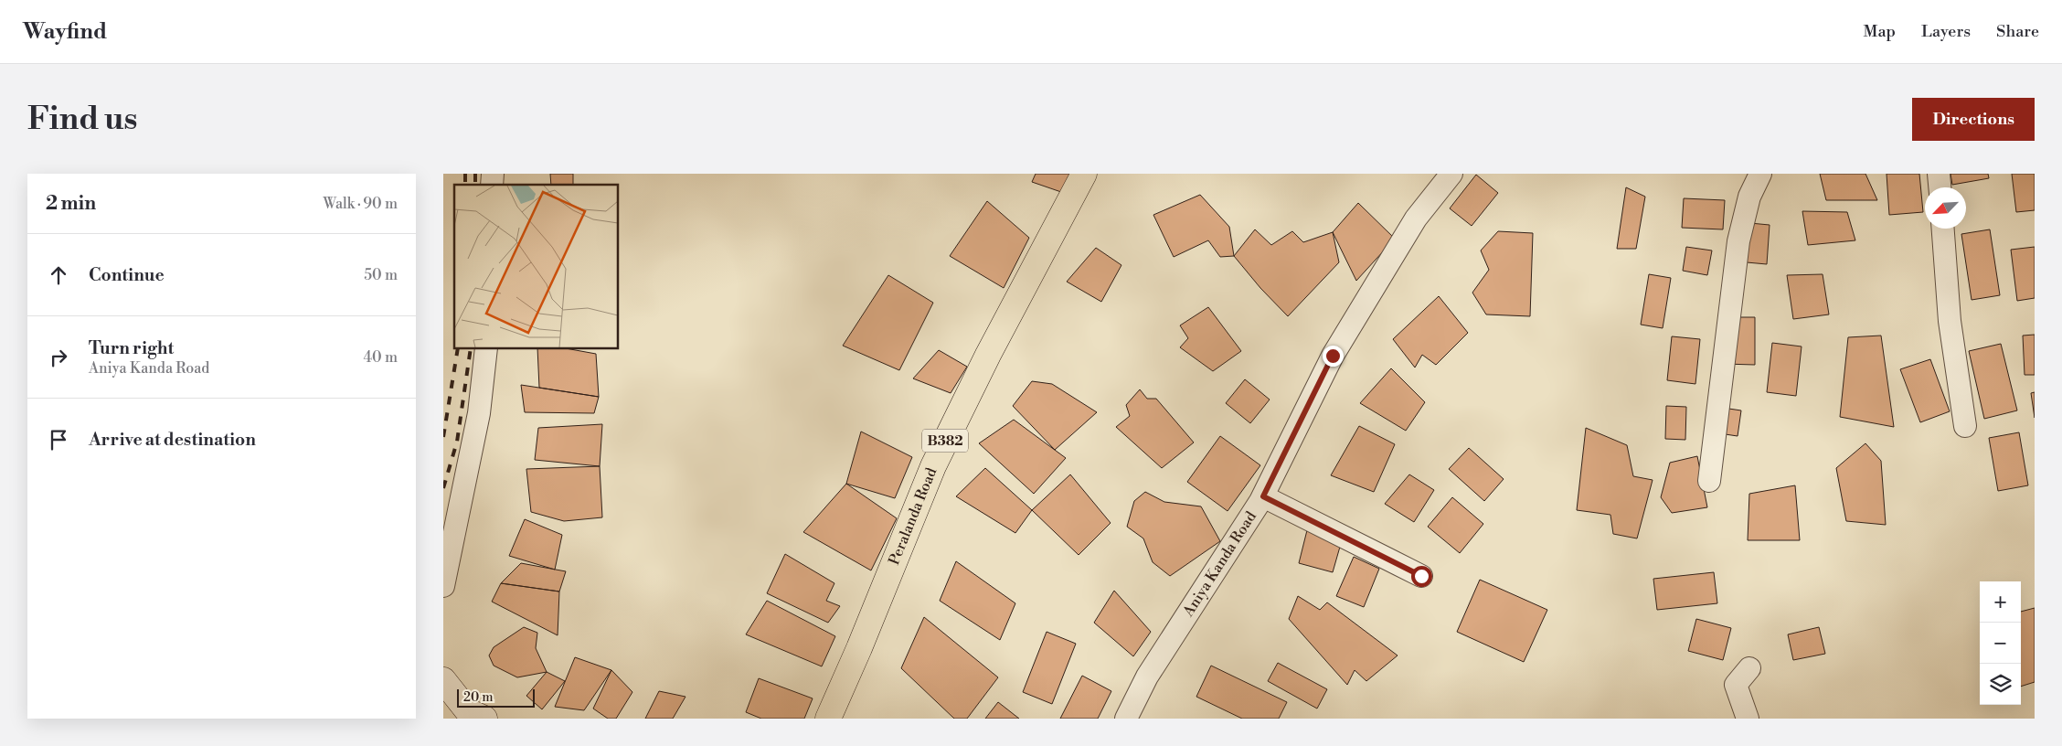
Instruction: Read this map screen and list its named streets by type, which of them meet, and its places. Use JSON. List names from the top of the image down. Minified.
{"streets":{"main road":["B382","Peralanda Road"],"street":["Aniya Kanda Road"]},"scale_bar":"20 m","north":"bottom left","page":{"header":"Wayfind","nav":["Map","Layers","Share"],"buttons":"Directions","title":"Find us","heading":["2 min","Walk · 90 m"],"list":[["Continue","50 m"],["Turn right","Aniya Kanda Road","40 m"],"Arrive at destination"],"map_buttons":["+","−"],"scale":"20 m"}}
